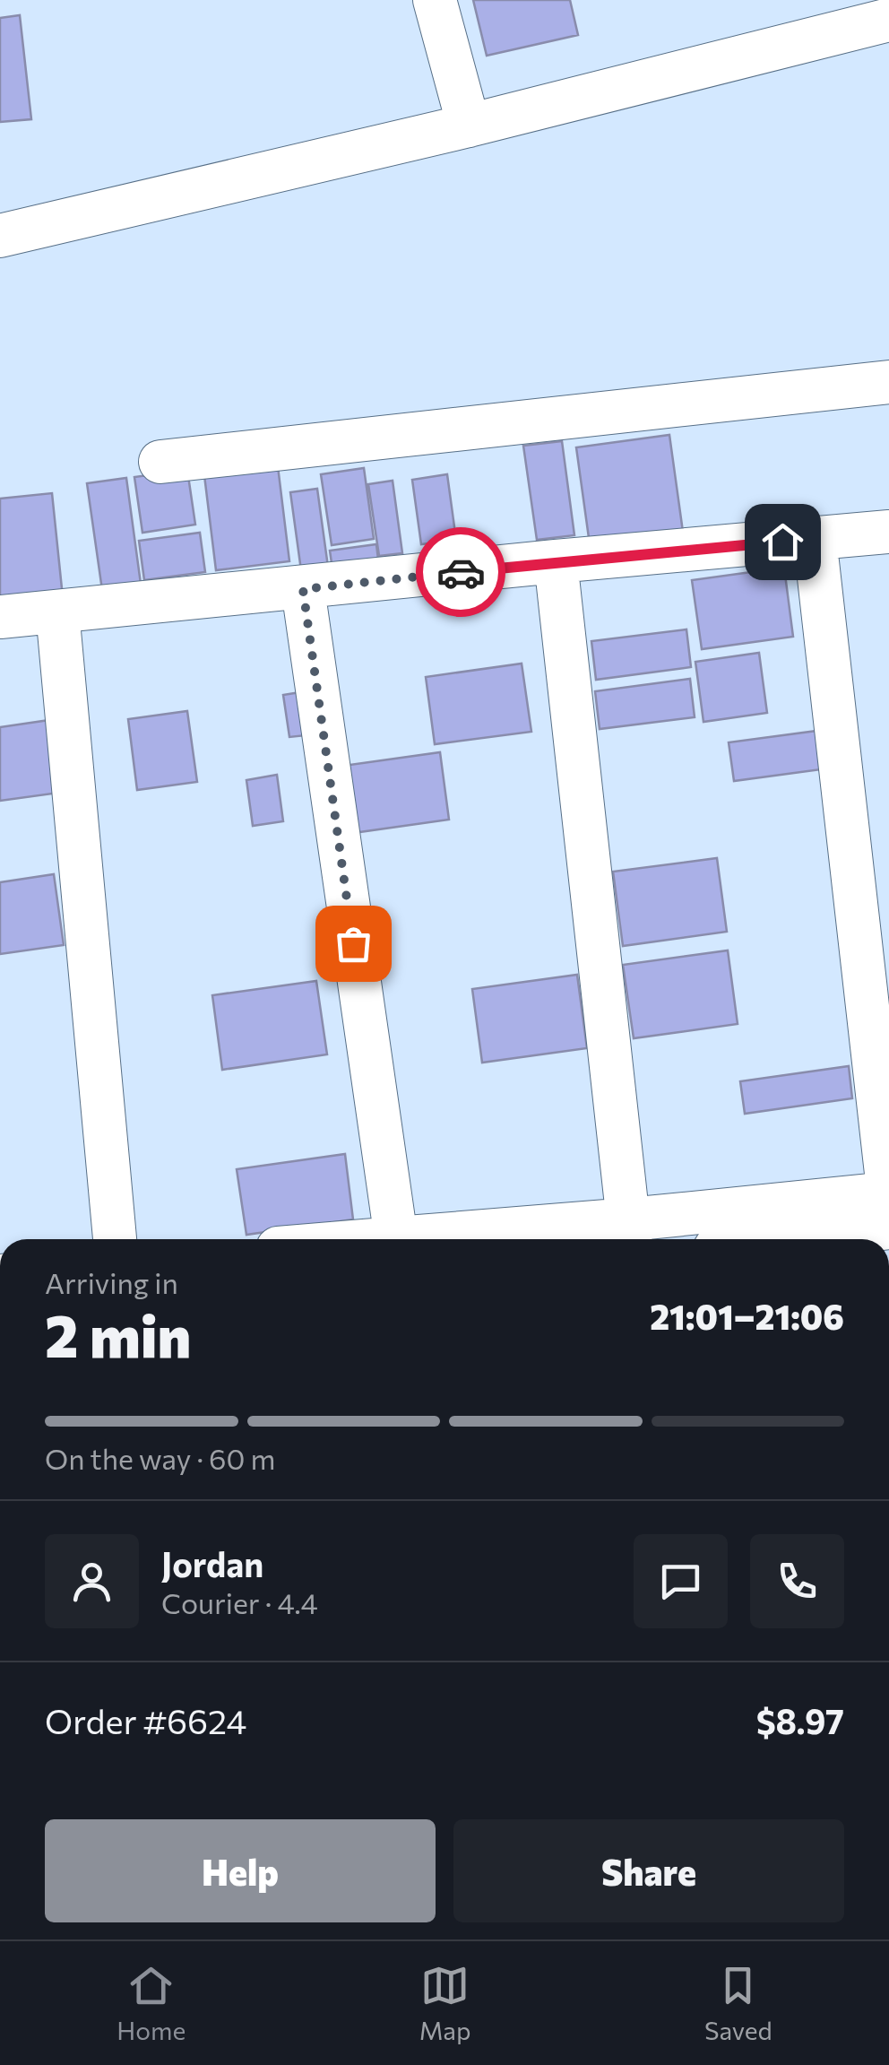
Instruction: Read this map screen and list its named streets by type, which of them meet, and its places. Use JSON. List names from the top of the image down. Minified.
{"page":{"heading":["2 min","Arriving in","21:01–21:06"],"panel":["Jordan","Courier · 4.4","Order #6624","$8.97"],"bar":"On the way · 60 m","buttons":["Help","Share"],"tabs":["Home","Map","Saved"]}}
